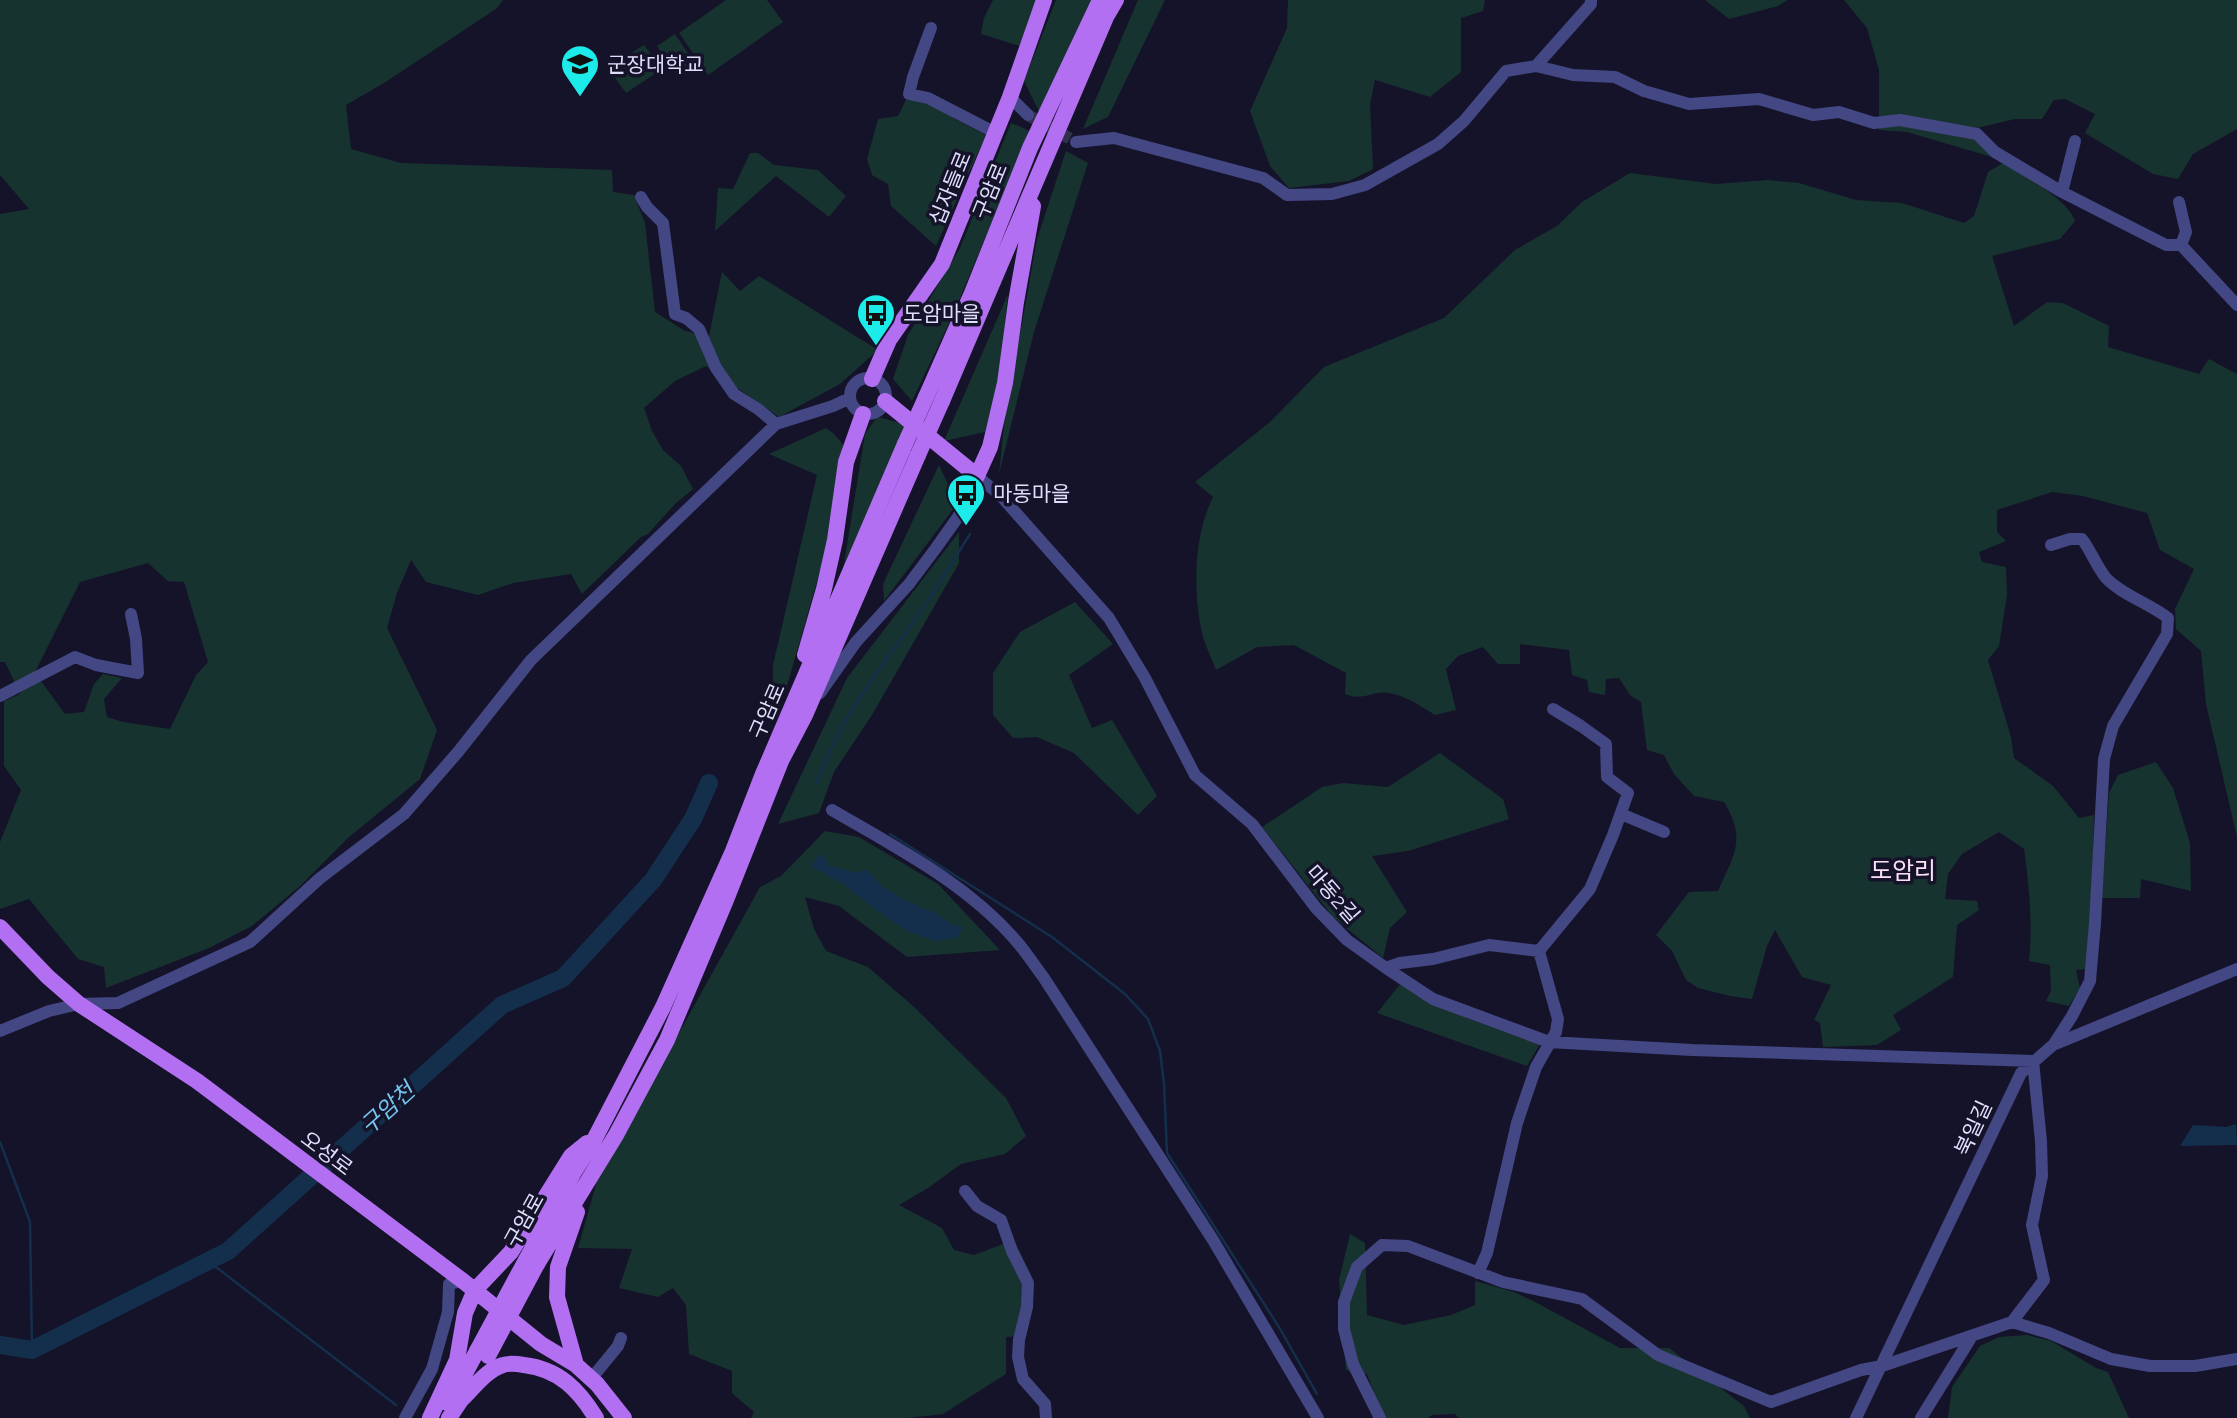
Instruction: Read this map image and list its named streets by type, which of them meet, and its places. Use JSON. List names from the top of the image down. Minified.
{"streets":{"main road":["십자들로","구암로","오성로"],"street":["마동2길","북일길"]},"crossings":[["마동2길","북일길"]],"districts":["도암리"],"water":["구암천"],"places":{"school or university":["군장대학교"],"bus stop":["도암마을","마동마을"]}}
